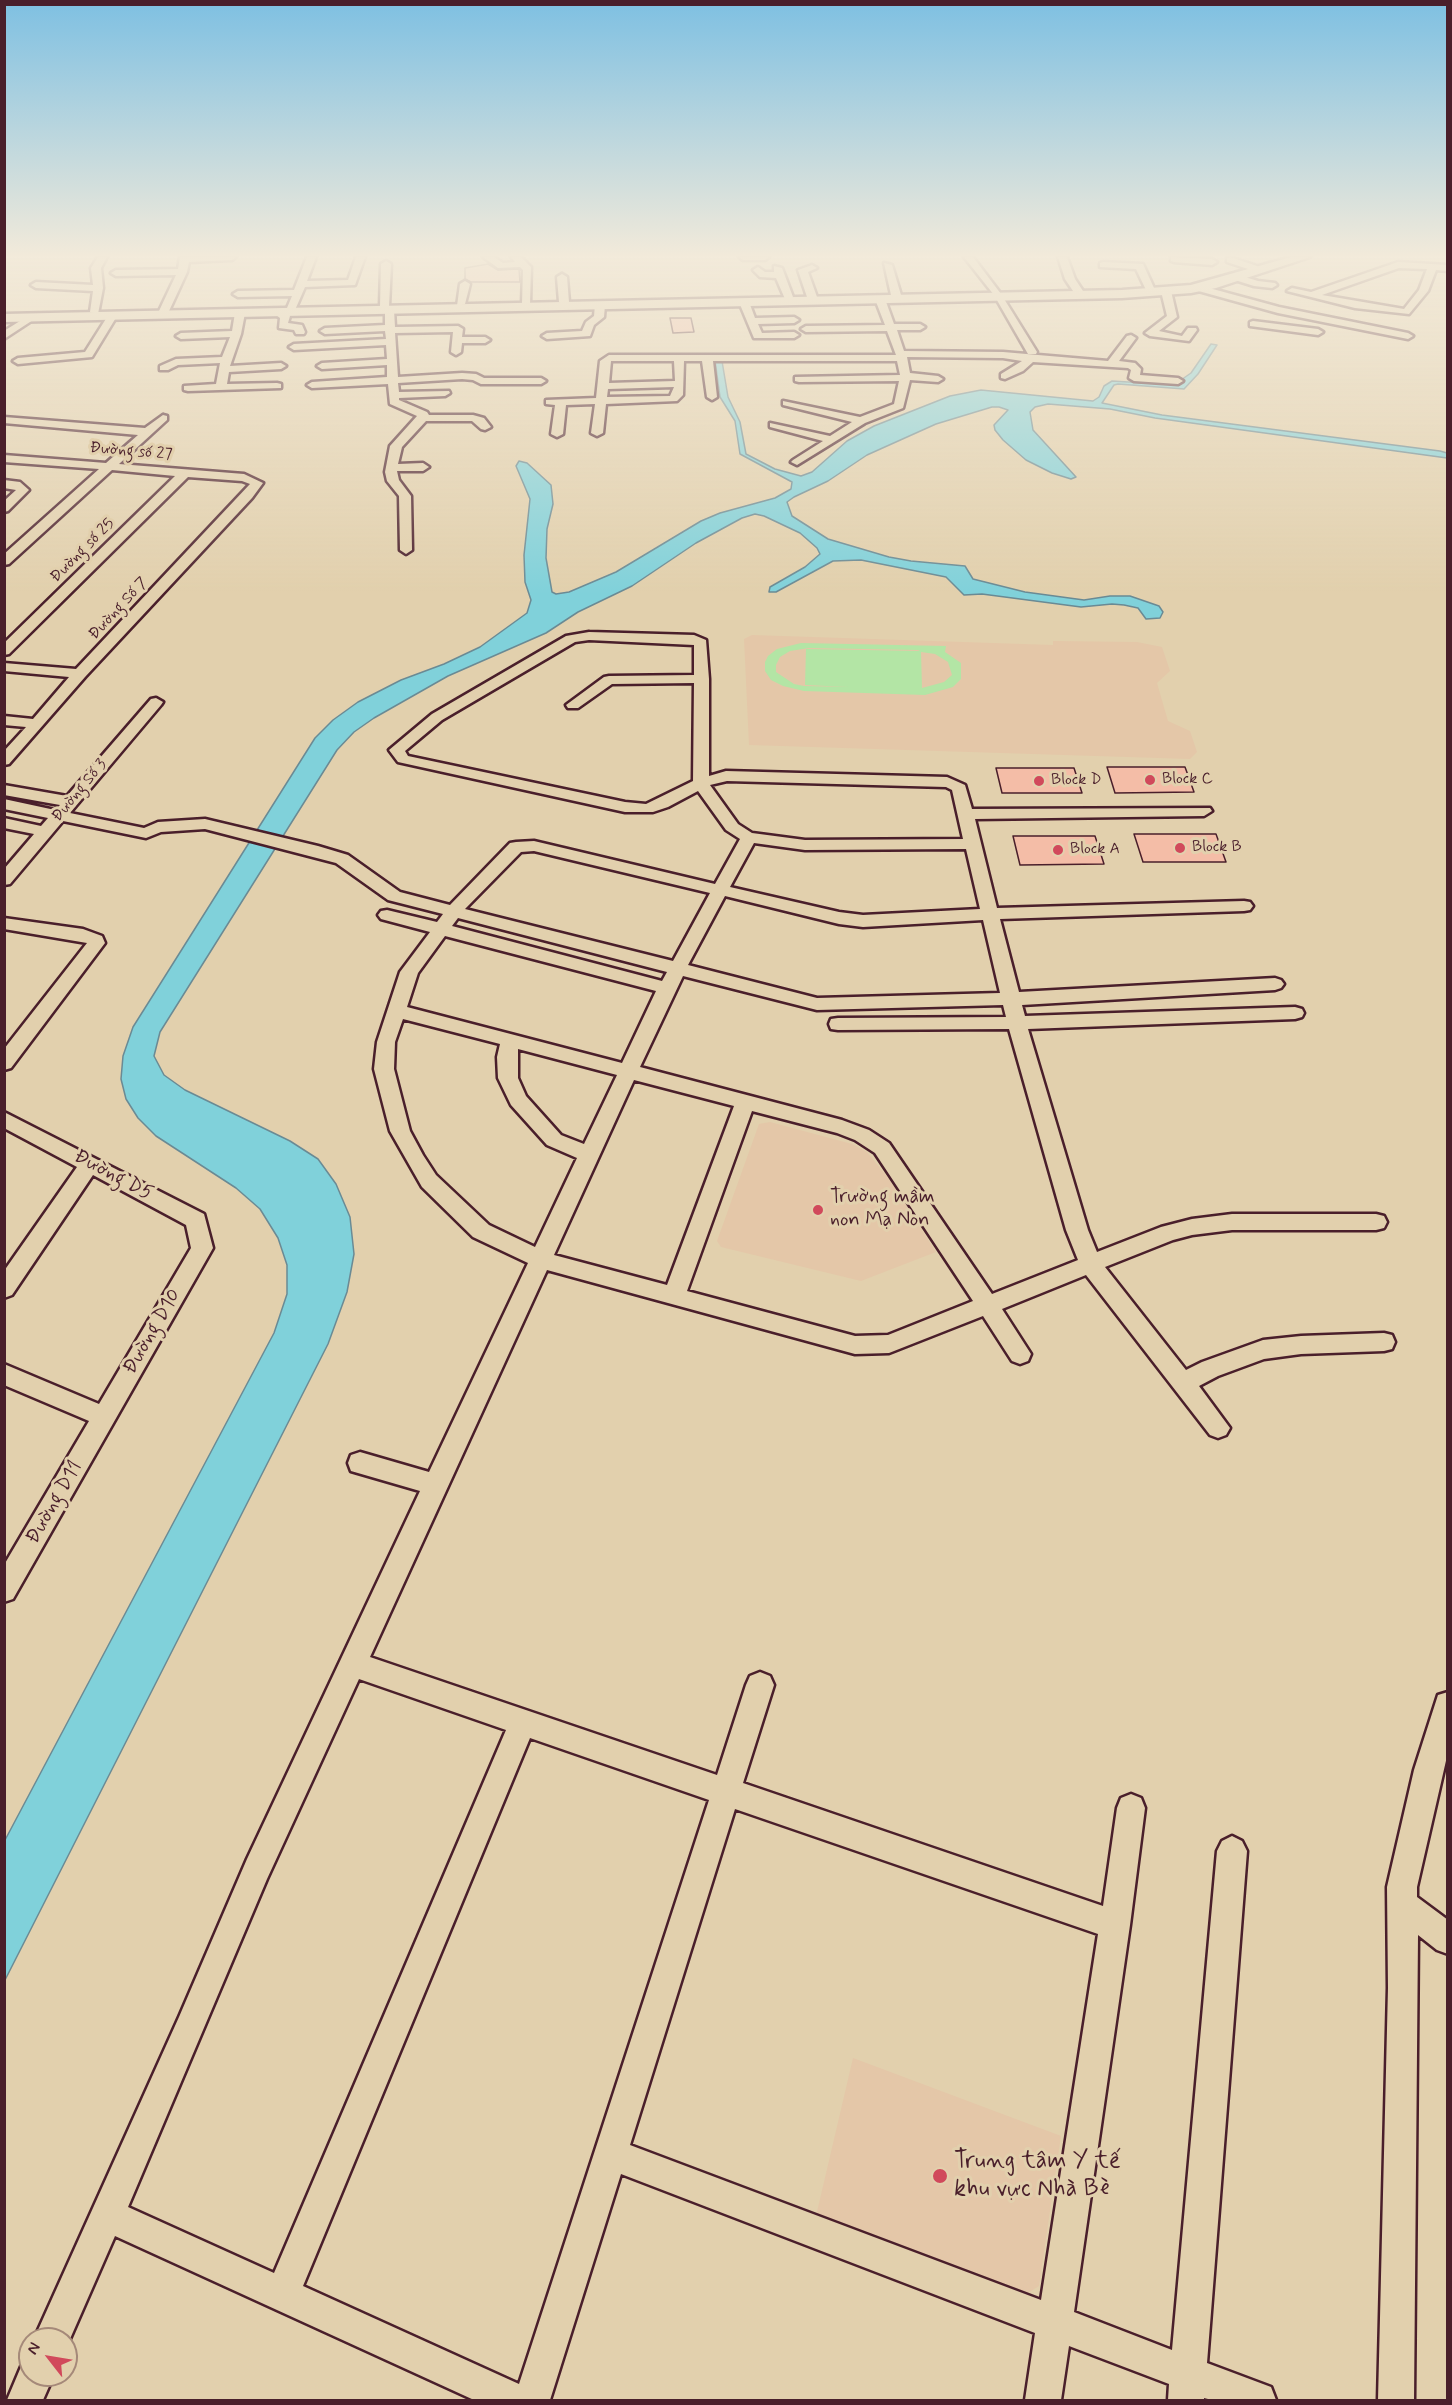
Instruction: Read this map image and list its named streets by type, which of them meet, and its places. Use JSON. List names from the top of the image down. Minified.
{"streets":{"street":["Đường số 27","Đường số 25","Đường Số 7","Đường Số 3","Đường D5","Đường D10","Đường D11"]},"crossings":[["Đường số 27","Đường số 25"],["Đường số 27","Đường Số 7"],["Đường D5","Đường D10"],["Đường D10","Đường D11"]],"places":["Block C","Block D","Block B","Block A","Trường mầm non Mạ Non","Trung tâm Y tế khu vực Nhà Bè"],"north":"top left"}
